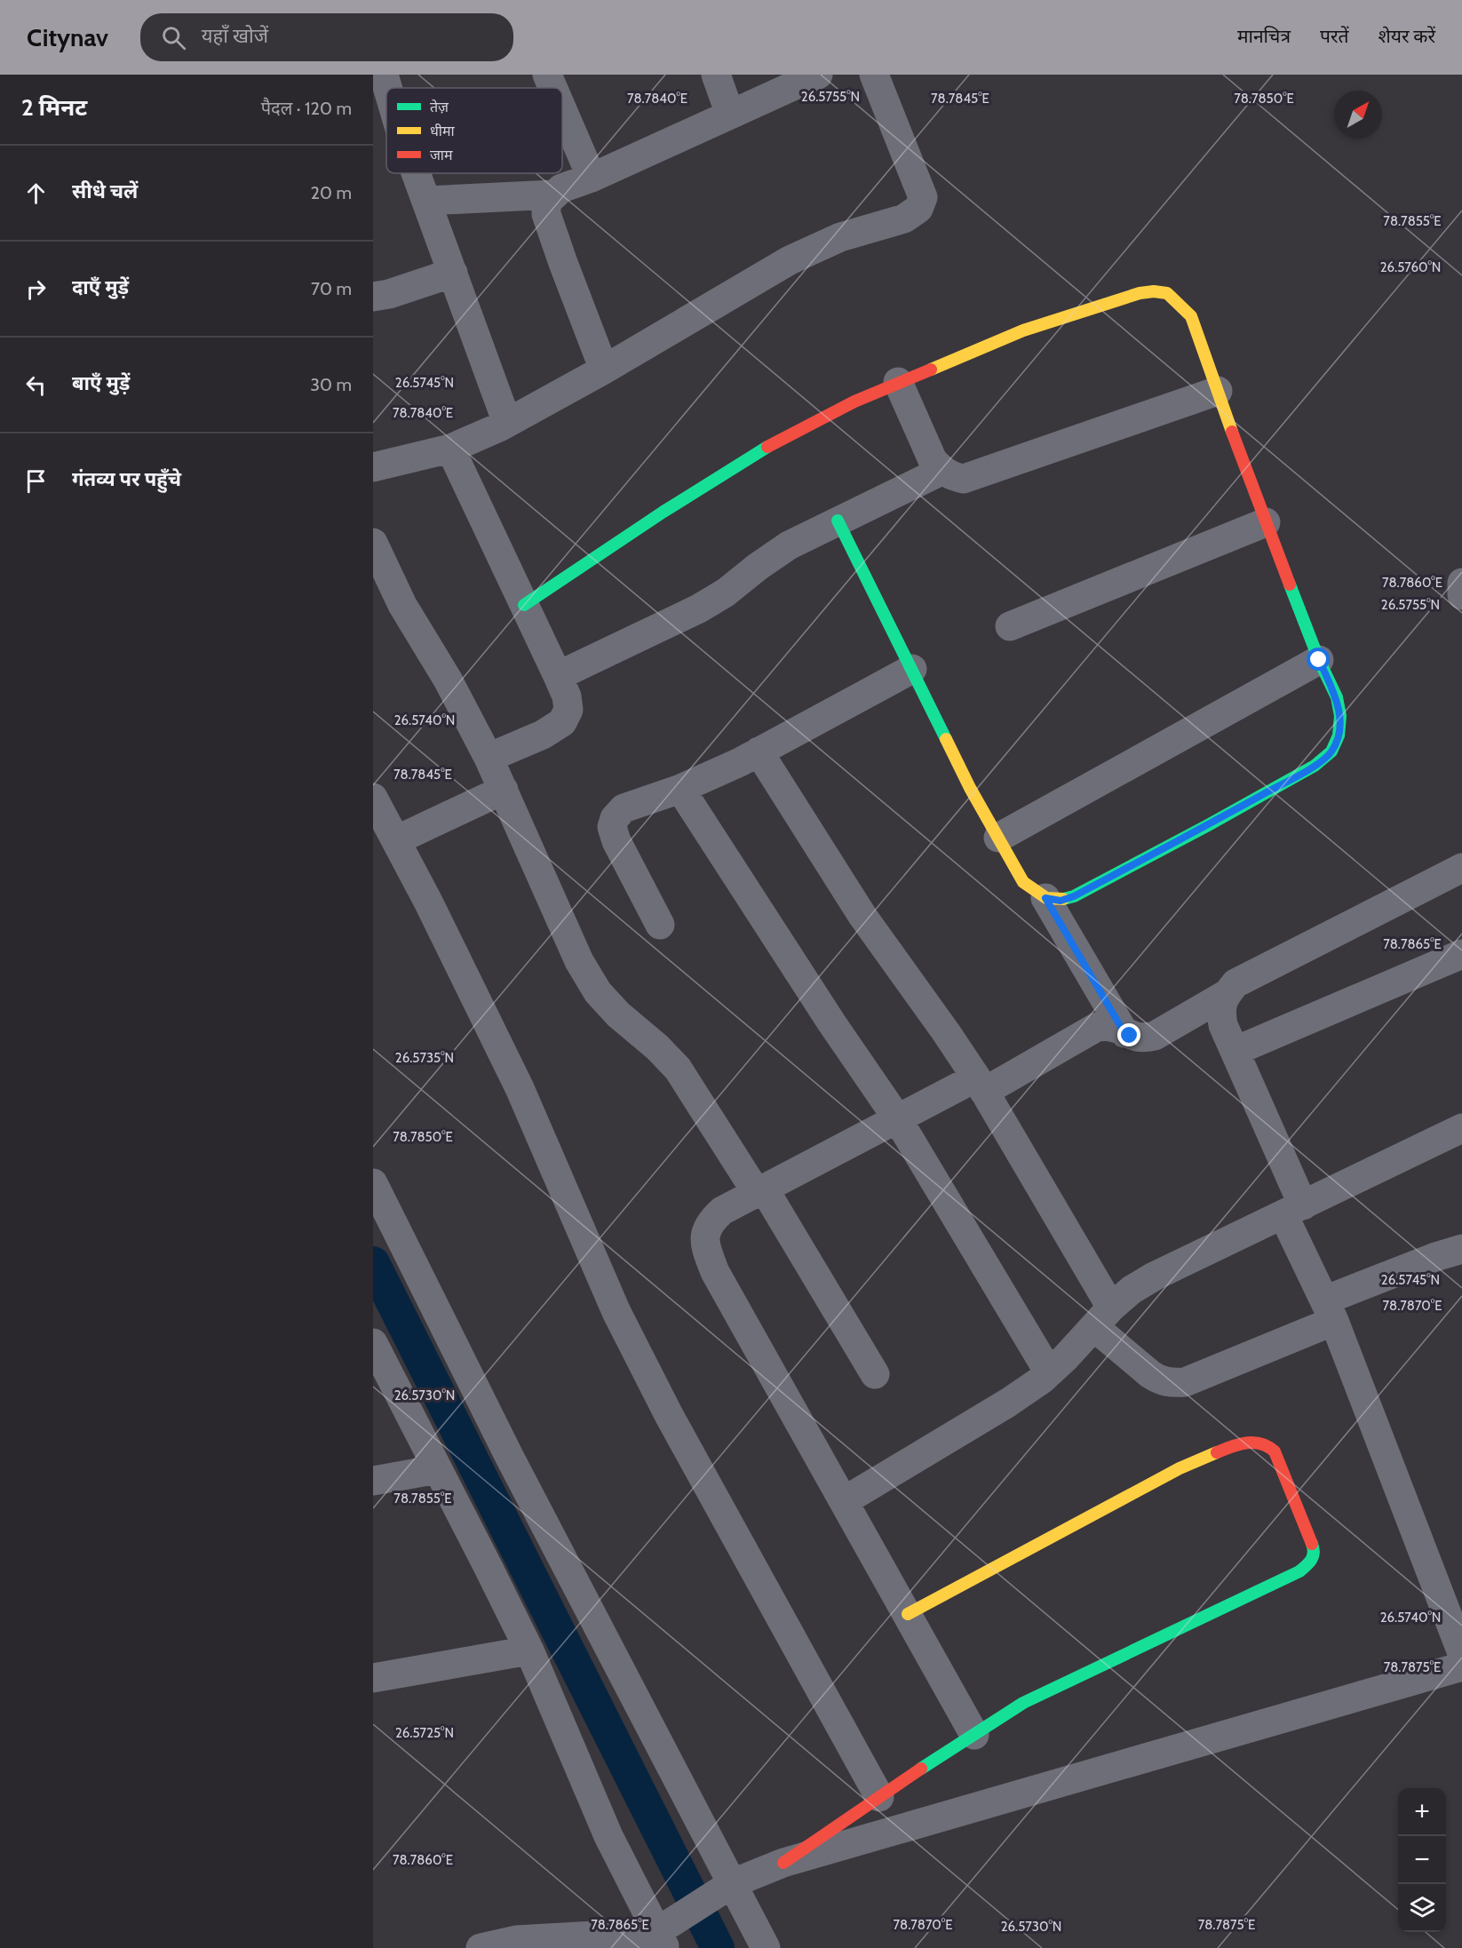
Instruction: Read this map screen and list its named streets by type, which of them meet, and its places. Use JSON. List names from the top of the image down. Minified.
{"legend":["तेज़","धीमा","जाम"],"north":"top right","page":{"header":"Citynav","search":"यहाँ खोजें","nav":["मानचित्र","परतें","शेयर करें"],"heading":["2 मिनट","पैदल · 120 m"],"list":[["सीधे चलें","20 m"],["दाएँ मुड़ें","70 m"],["बाएँ मुड़ें","30 m"],"गंतव्य पर पहुँचे"],"map_buttons":["+","−"]},"coordinates":["26.5755°N","78.7840°E","78.7845°E","78.7850°E","78.7855°E","26.5760°N","26.5745°N","78.7860°E","26.5740°N","78.7865°E","26.5735°N","78.7870°E","26.5730°N","78.7875°E","26.5725°N"]}
